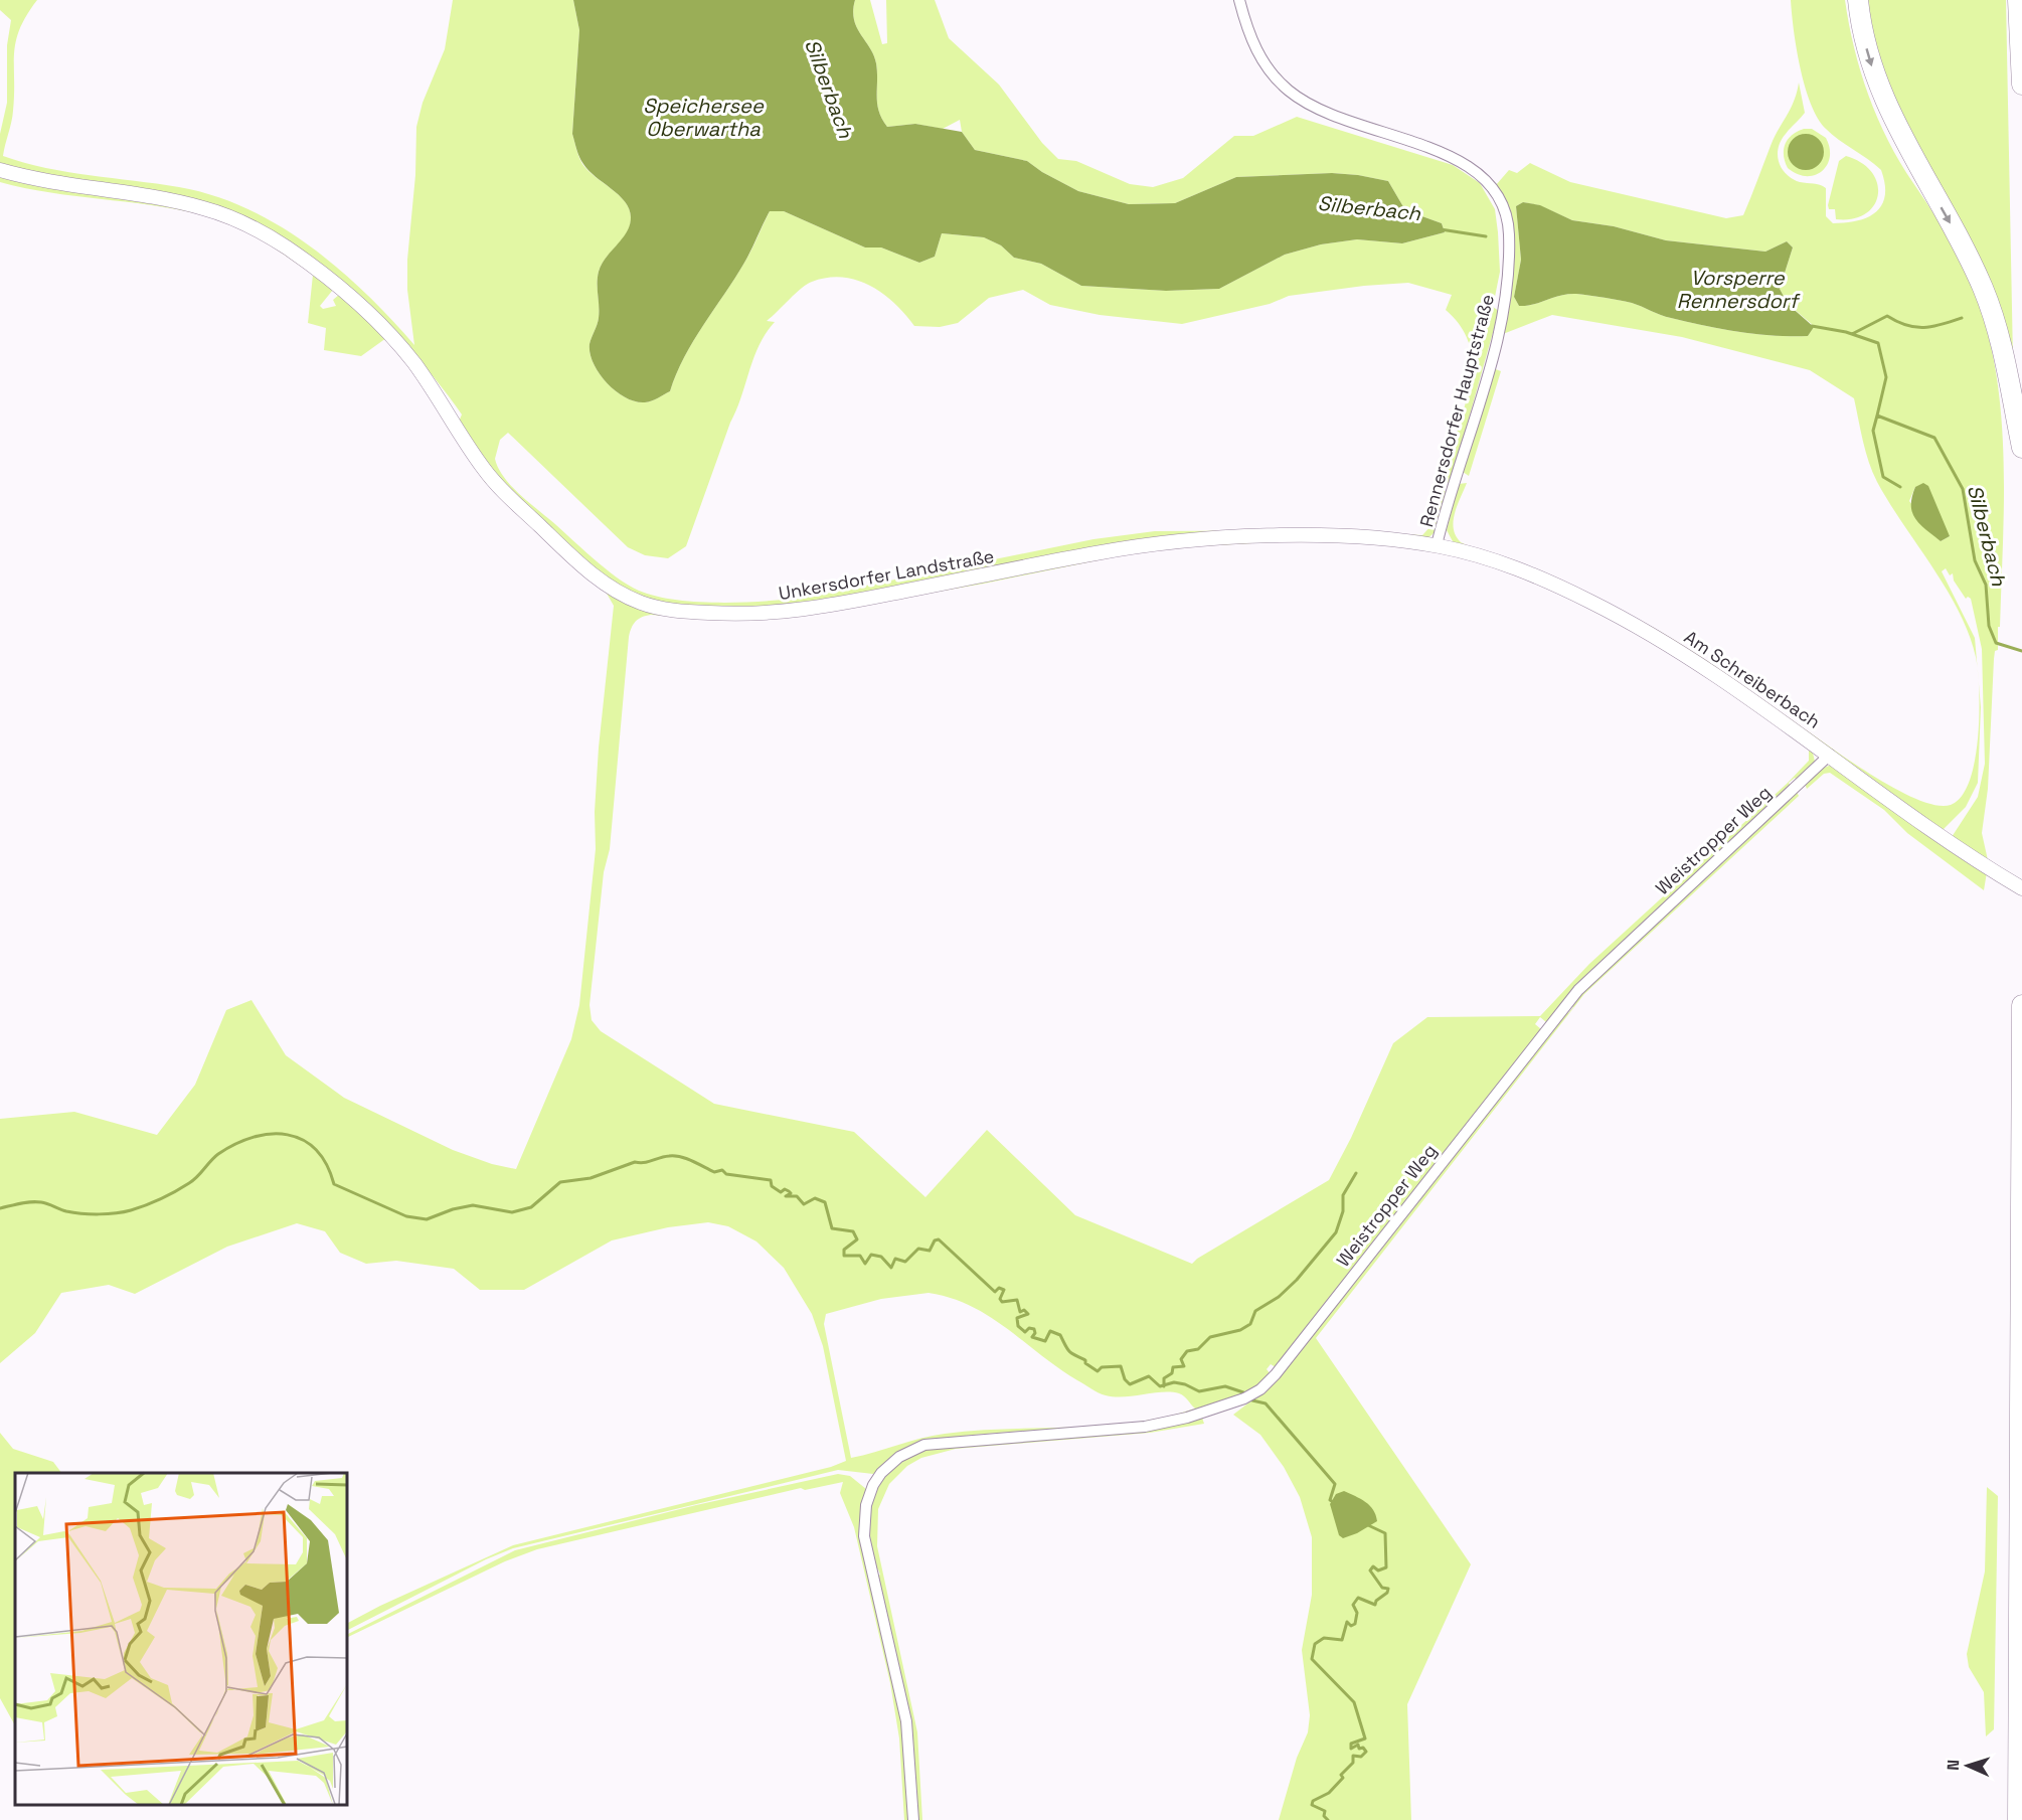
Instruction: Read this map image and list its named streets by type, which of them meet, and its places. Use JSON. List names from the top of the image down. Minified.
{"streets":{"street":["Rennersdorfer Hauptstraße","Unkersdorfer Landstraße","Am Schreiberbach","Weistropper Weg"]},"crossings":[["Rennersdorfer Hauptstraße","Unkersdorfer Landstraße"],["Rennersdorfer Hauptstraße","Am Schreiberbach"],["Unkersdorfer Landstraße","Am Schreiberbach"],["Am Schreiberbach","Weistropper Weg"]],"water":["Silberbach","Speichersee Oberwartha","Vorsperre Rennersdorf"],"north":"left"}
